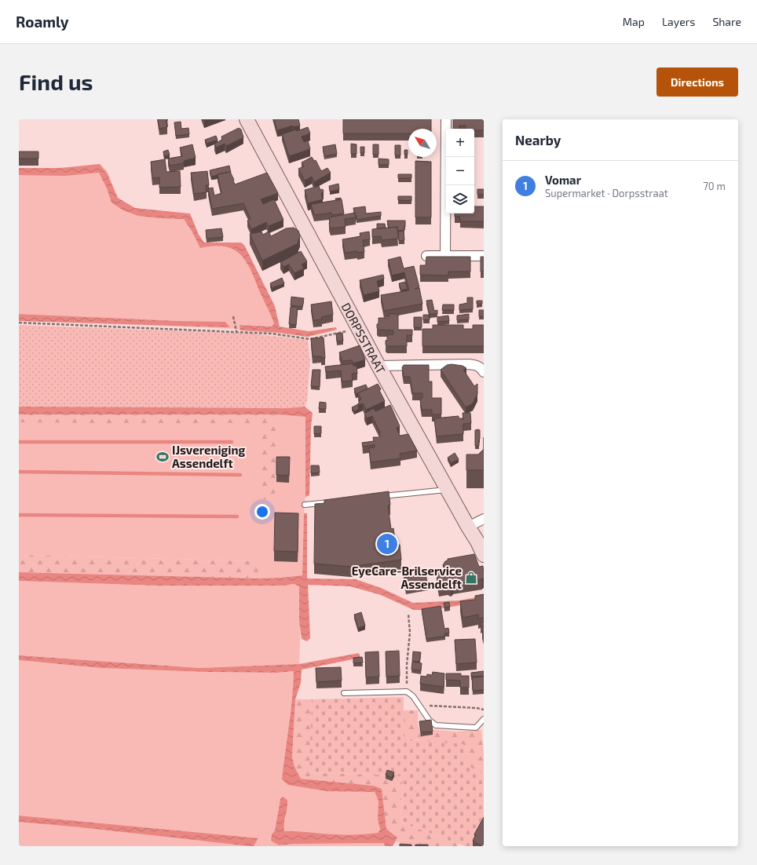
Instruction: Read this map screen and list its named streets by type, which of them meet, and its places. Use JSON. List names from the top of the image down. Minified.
{"streets":{"street":["DORPSSTRAAT"]},"places":{"sports":["IJsvereniging Assendelft"],"shop":["EyeCare-Brilservice Assendelft"]},"north":"top left","page":{"header":"Roamly","nav":["Map","Layers","Share"],"buttons":"Directions","title":"Find us","heading":"Nearby","map_buttons":["+","−"],"list":[{"mark":"1","name":"Vomar","note":"Supermarket · Dorpsstraat","value":"70 m"}],"pins":"1"}}
